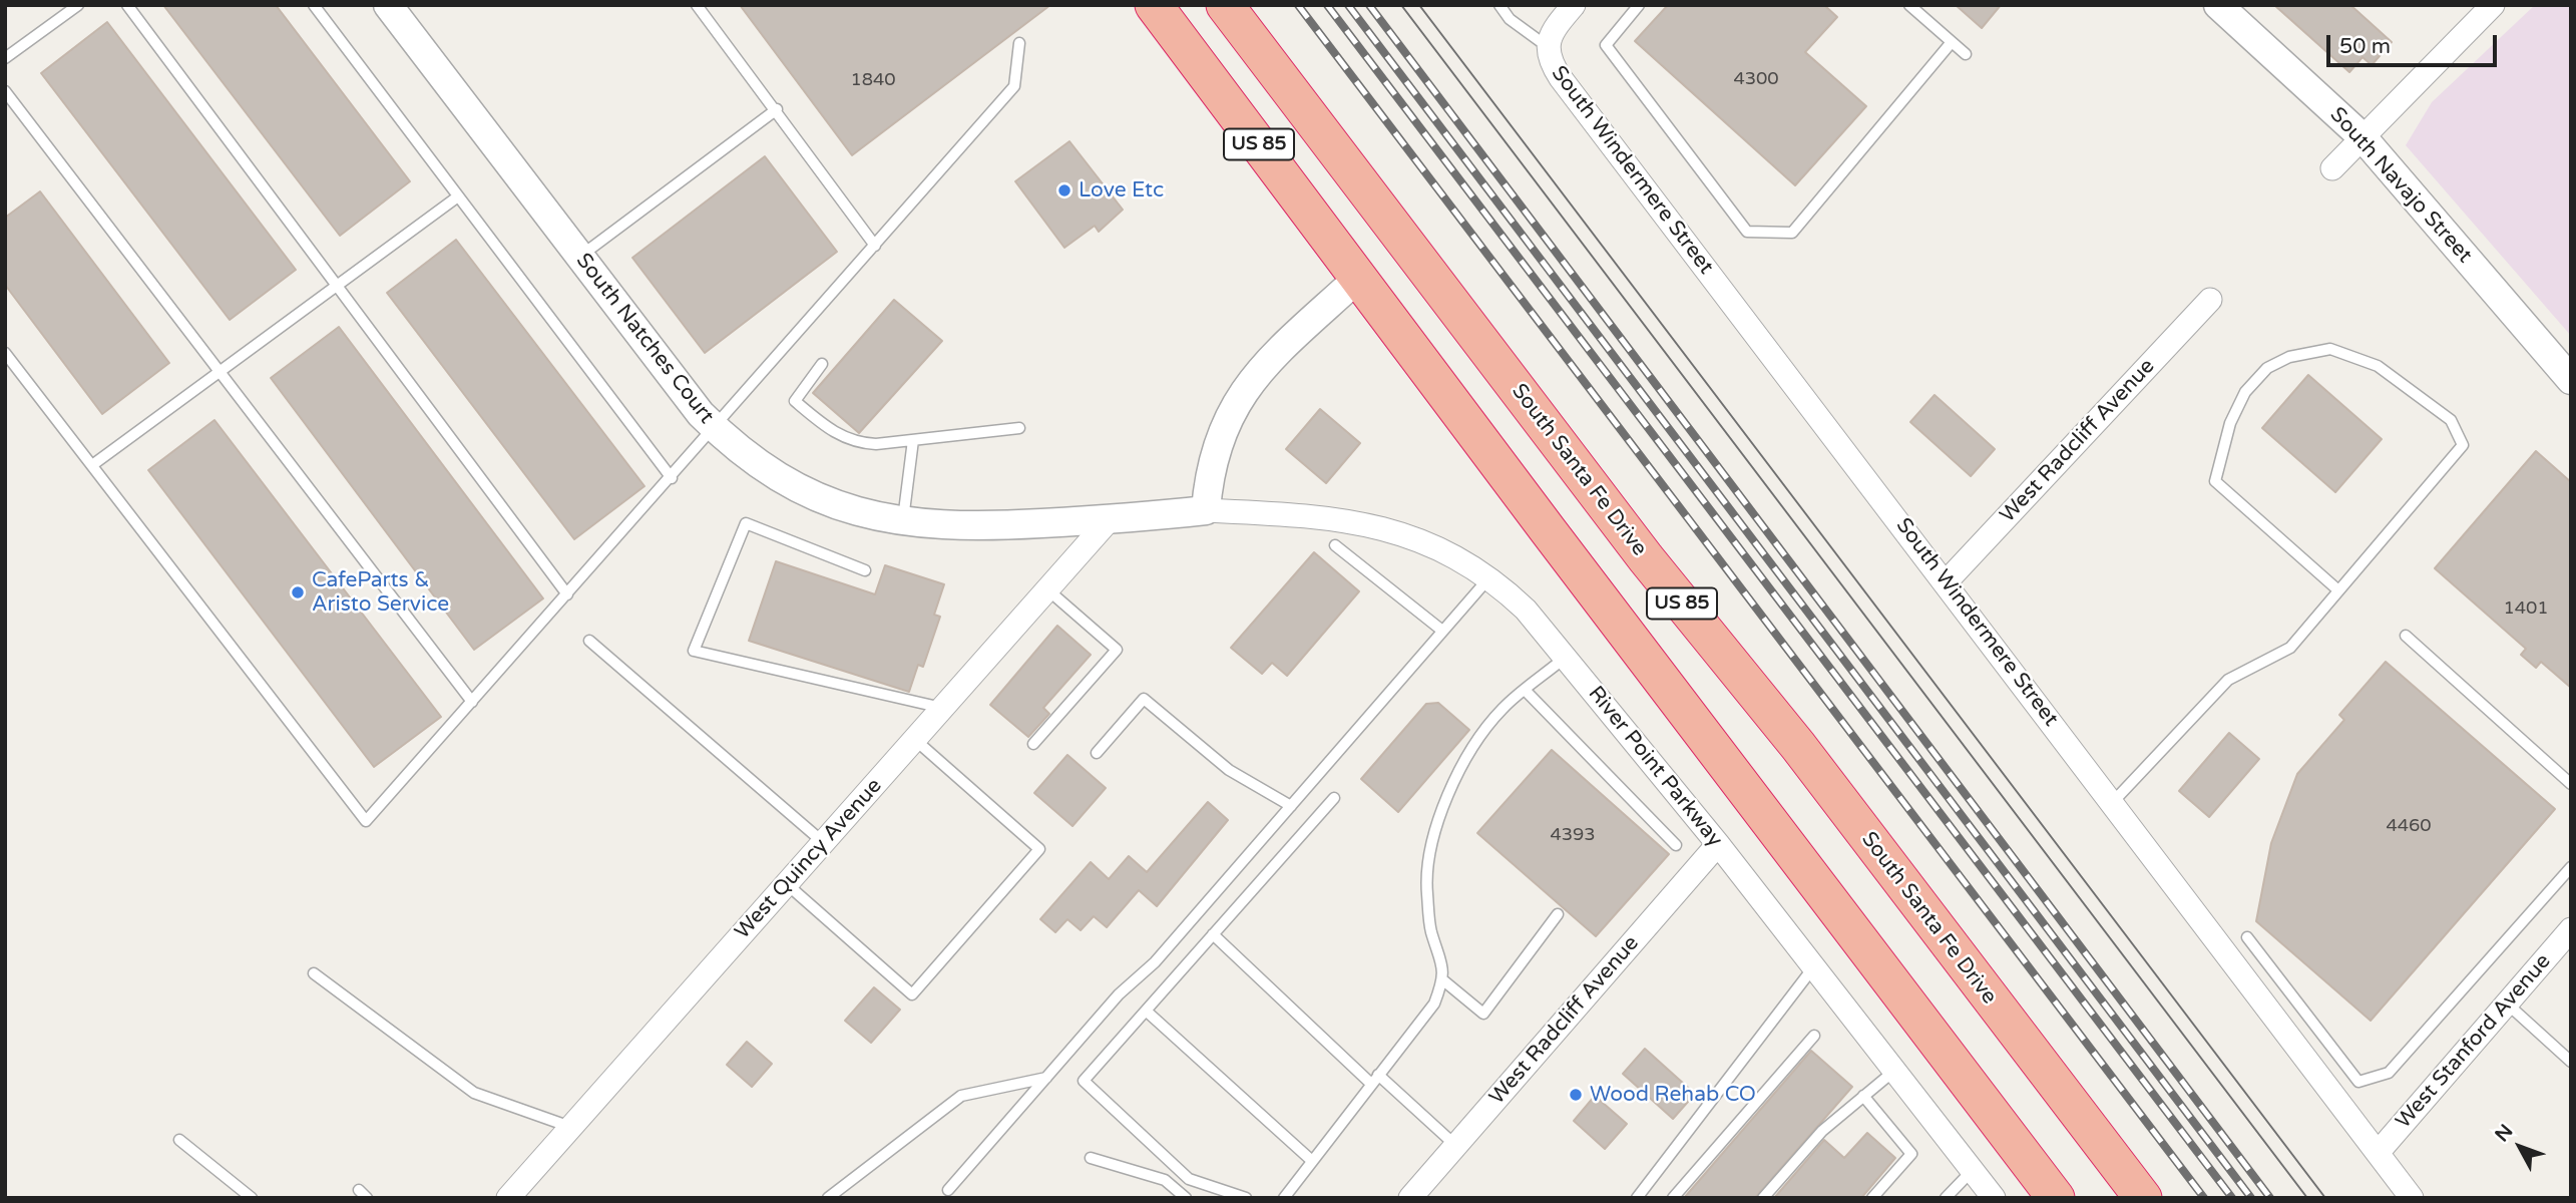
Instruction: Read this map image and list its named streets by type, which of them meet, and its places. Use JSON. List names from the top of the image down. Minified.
{"streets":{"highway":["US 85","South Santa Fe Drive"],"street":["South Windermere Street","South Navajo Street","South Natches Court","West Radcliff Avenue","River Point Parkway","West Quincy Avenue","West Stanford Avenue"]},"crossings":[["South Windermere Street","West Radcliff Avenue"],["South Windermere Street","West Stanford Avenue"],["South Natches Court","River Point Parkway"],["South Natches Court","West Quincy Avenue"],["West Radcliff Avenue","River Point Parkway"]],"places":["Love Etc","CafeParts & Aristo Service","Wood Rehab CO"],"house_numbers":["4300","1840","1401","4460","4393"],"scale_bar":"50 m","north":"top left"}
